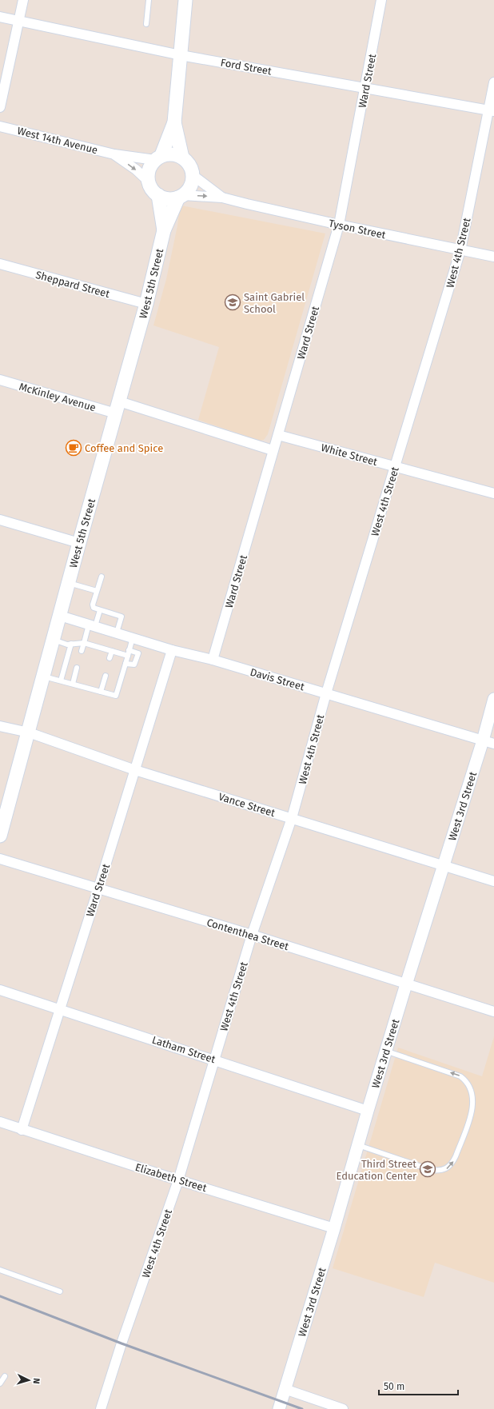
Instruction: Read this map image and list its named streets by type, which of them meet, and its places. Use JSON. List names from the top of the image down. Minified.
{"streets":{"main road":["West 5th Street"],"street":["Ford Street","Ward Street","West 14th Avenue","Tyson Street","West 4th Street","Sheppard Street","McKinley Avenue","White Street","Davis Street","Vance Street","West 3rd Street","Contenthea Street","Latham Street","Elizabeth Street"]},"crossings":[["Ford Street","Ward Street"],["Ford Street","West 4th Street"],["Ward Street","Tyson Street"],["Ward Street","White Street"],["Ward Street","Davis Street"],["Ward Street","Vance Street"],["Ward Street","Contenthea Street"],["Ward Street","Latham Street"],["Ward Street","Elizabeth Street"],["West 14th Avenue","Tyson Street"],["West 14th Avenue","West 5th Street"],["Tyson Street","West 4th Street"],["Tyson Street","West 5th Street"],["West 4th Street","White Street"],["West 4th Street","Davis Street"],["West 4th Street","Vance Street"],["West 4th Street","Contenthea Street"],["West 4th Street","Latham Street"],["West 4th Street","Elizabeth Street"],["West 5th Street","Sheppard Street"],["West 5th Street","McKinley Avenue"],["West 5th Street","Davis Street"],["West 5th Street","Vance Street"],["Davis Street","West 3rd Street"],["Vance Street","West 3rd Street"],["West 3rd Street","Contenthea Street"],["West 3rd Street","Latham Street"],["West 3rd Street","Elizabeth Street"]],"places":{"school or university":["Saint Gabriel School","Third Street Education Center"],"cafe":["Coffee and Spice"]},"scale_bar":"50 m","north":"right"}
